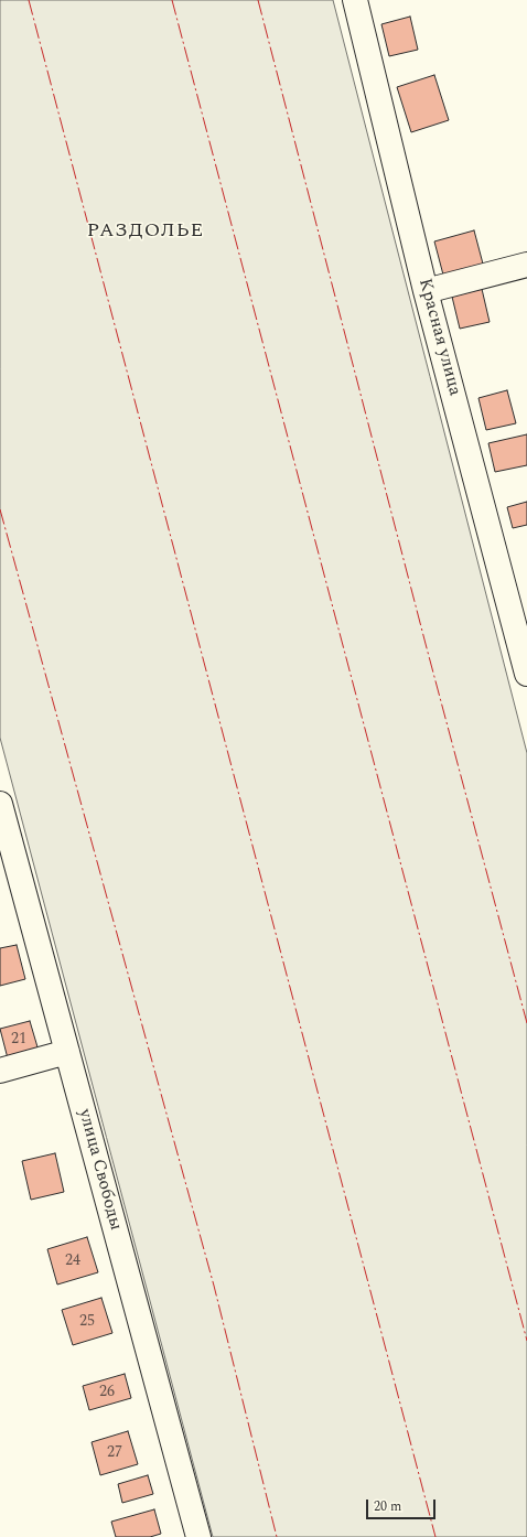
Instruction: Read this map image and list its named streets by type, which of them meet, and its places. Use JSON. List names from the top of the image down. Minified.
{"streets":{"street":["Красная улица","улица Свободы"]},"districts":["РАЗДОЛЬЕ"],"house_numbers":["21","24","25","26","27"],"scale_bar":"20 m"}
